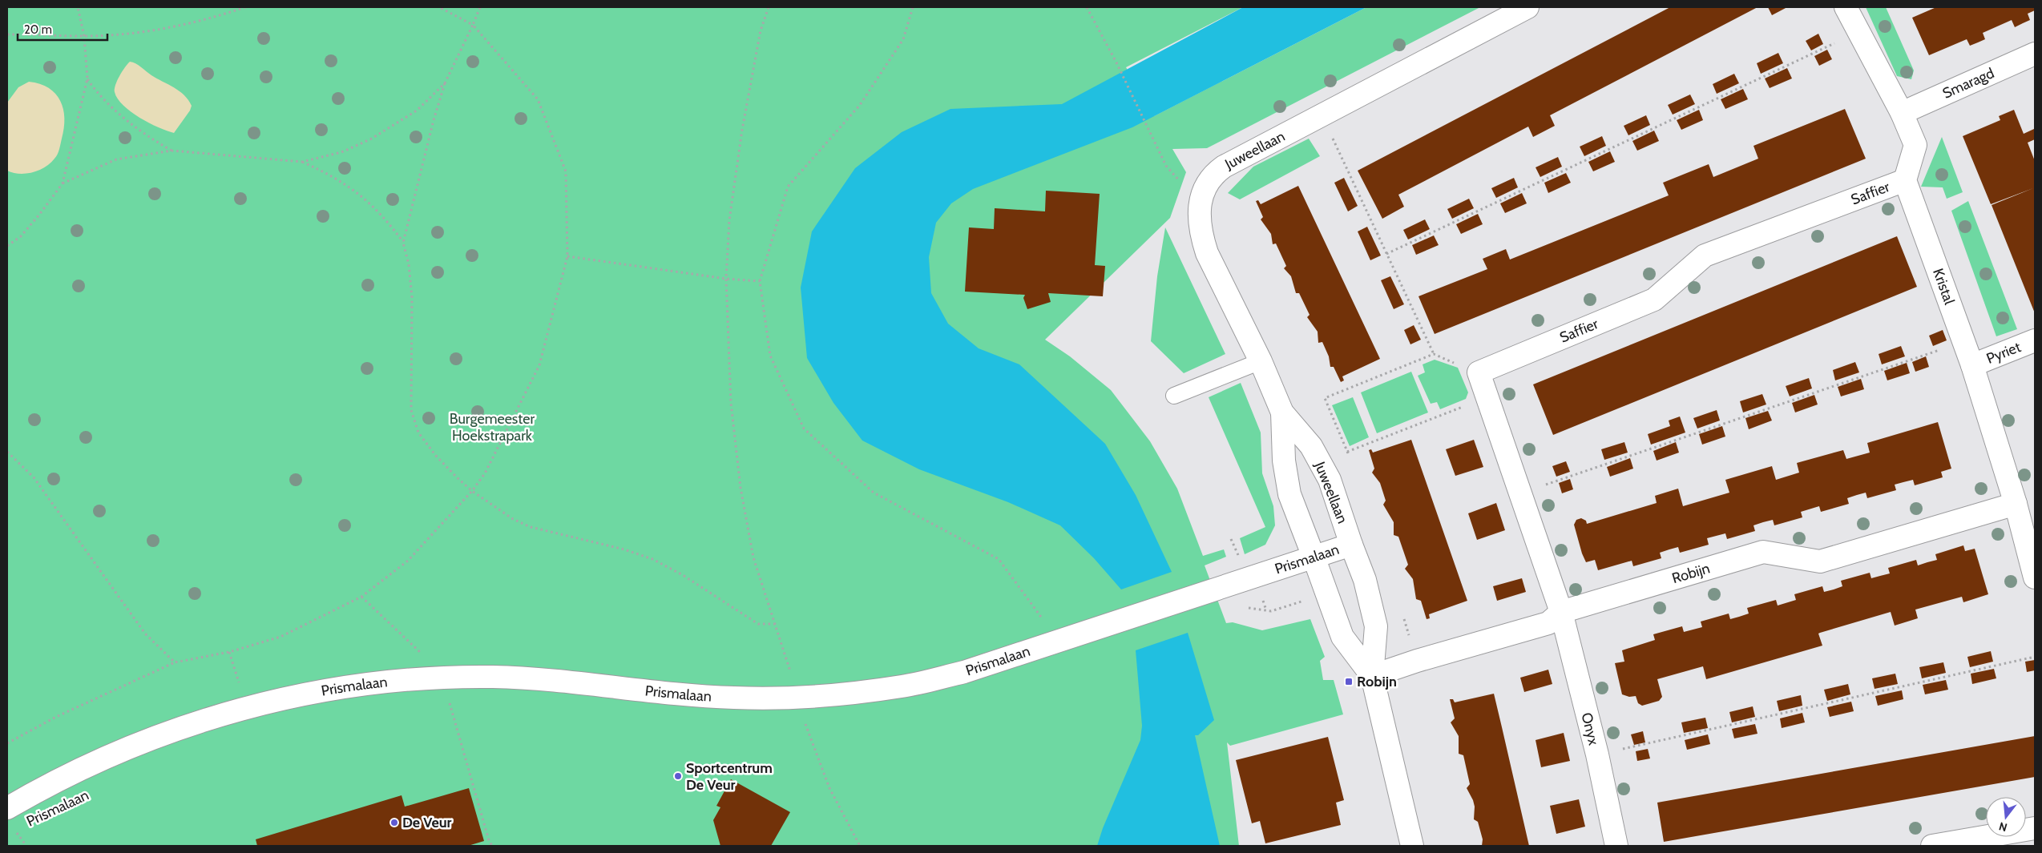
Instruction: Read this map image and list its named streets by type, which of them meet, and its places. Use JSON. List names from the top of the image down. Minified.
{"streets":{"street":["Smaragd","Juweellaan","Saffier","Kristal","Pyriet","Prismalaan","Robijn","Onyx"]},"crossings":[["Juweellaan","Prismalaan"],["Juweellaan","Robijn"],["Saffier","Kristal"],["Kristal","Pyriet"],["Kristal","Robijn"],["Robijn","Onyx"]],"parks":["Burgemeester Hoekstrapark"],"places":{"transit":["Robijn"],"other":["Sportcentrum De Veur","De Veur"]},"scale_bar":"20 m","north":"bottom"}
